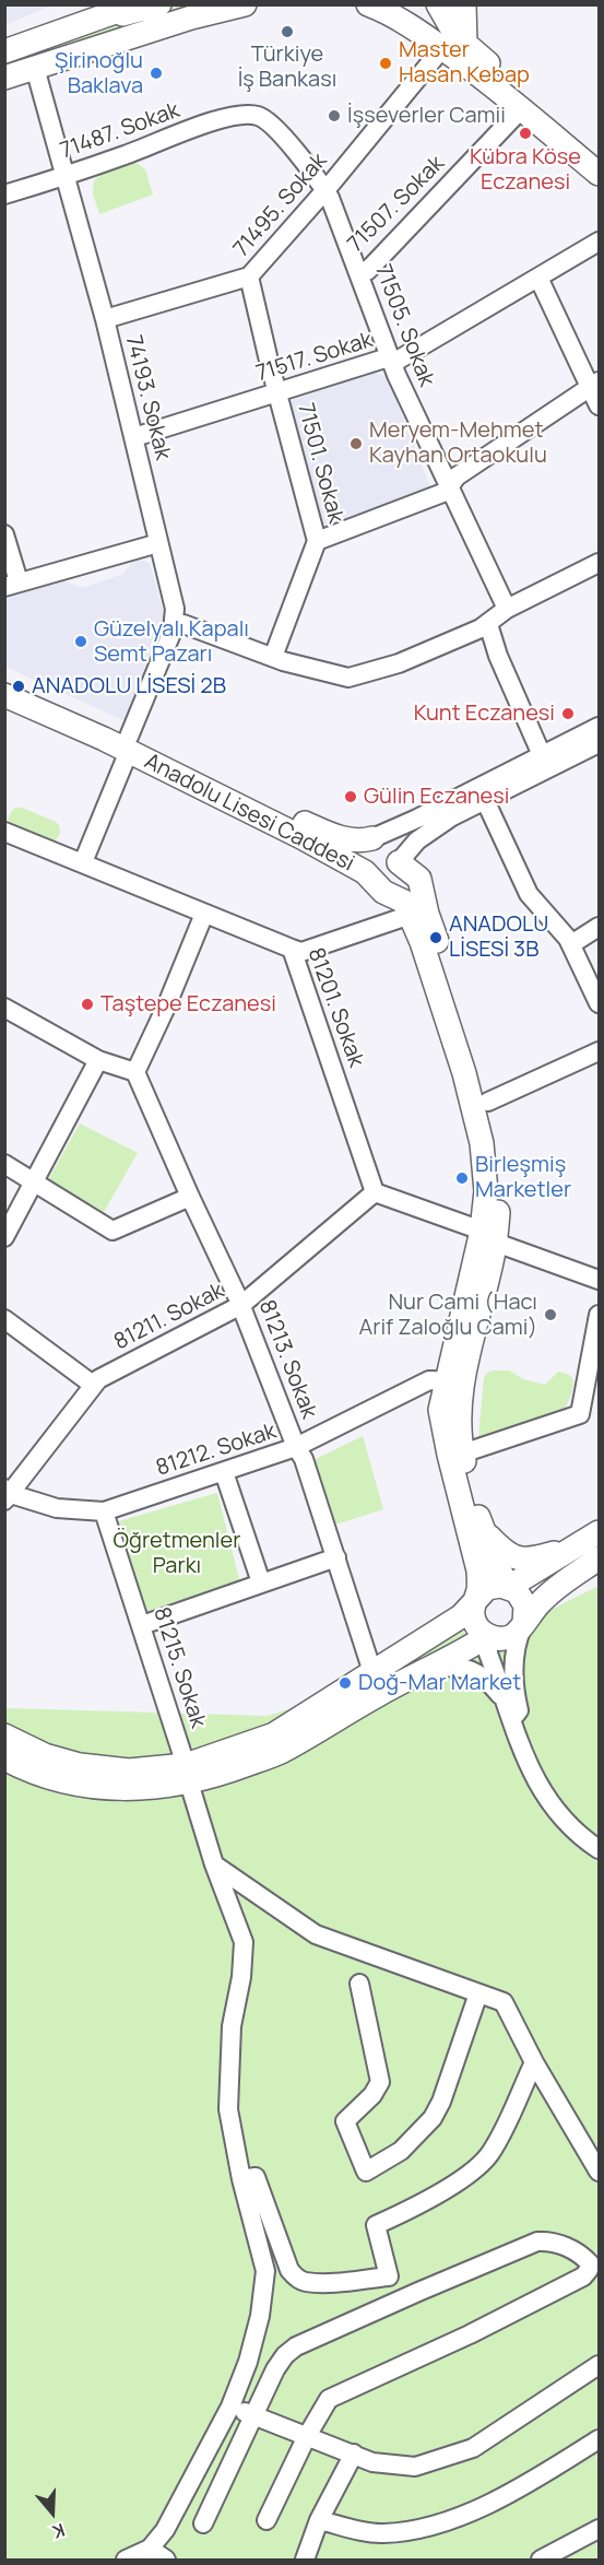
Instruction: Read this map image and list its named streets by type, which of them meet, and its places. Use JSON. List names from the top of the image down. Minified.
{"streets":{"main road":["Anadolu Lisesi Caddesi"],"street":["71487. Sokak","71507. Sokak","71495. Sokak","71505. Sokak","71517. Sokak","74193. Sokak","71501. Sokak","81201. Sokak","81211. Sokak","81213. Sokak","81212. Sokak","81215. Sokak"]},"crossings":[["71487. Sokak","71505. Sokak"],["71487. Sokak","74193. Sokak"],["71507. Sokak","71505. Sokak"],["71495. Sokak","71505. Sokak"],["71495. Sokak","74193. Sokak"],["71495. Sokak","71501. Sokak"],["71505. Sokak","71517. Sokak"],["71517. Sokak","74193. Sokak"],["71517. Sokak","71501. Sokak"],["74193. Sokak","Anadolu Lisesi Caddesi"],["74193. Sokak","81201. Sokak"],["Anadolu Lisesi Caddesi","81212. Sokak"],["81201. Sokak","81211. Sokak"],["81211. Sokak","81213. Sokak"],["81211. Sokak","81212. Sokak"],["81213. Sokak","81212. Sokak"],["81212. Sokak","81215. Sokak"]],"parks":["Öğretmenler Parkı"],"places":["Türkiye İş Bankası","Master Hasan Kebap","Şirinoğlu Baklava","İşseverler Camii","Kübra Köse Eczanesi","Meryem-Mehmet Kayhan Ortaokulu","Güzelyalı Kapalı Semt Pazarı","ANADOLU LİSESİ 2B","Kunt Eczanesi","Gülin Eczanesi","ANADOLU LİSESİ 3B","Taştepe Eczanesi","Birleşmiş Marketler","Nur Cami (Hacı Arif Zaloğlu Cami)","Doğ-Mar Market"],"north":"bottom"}
